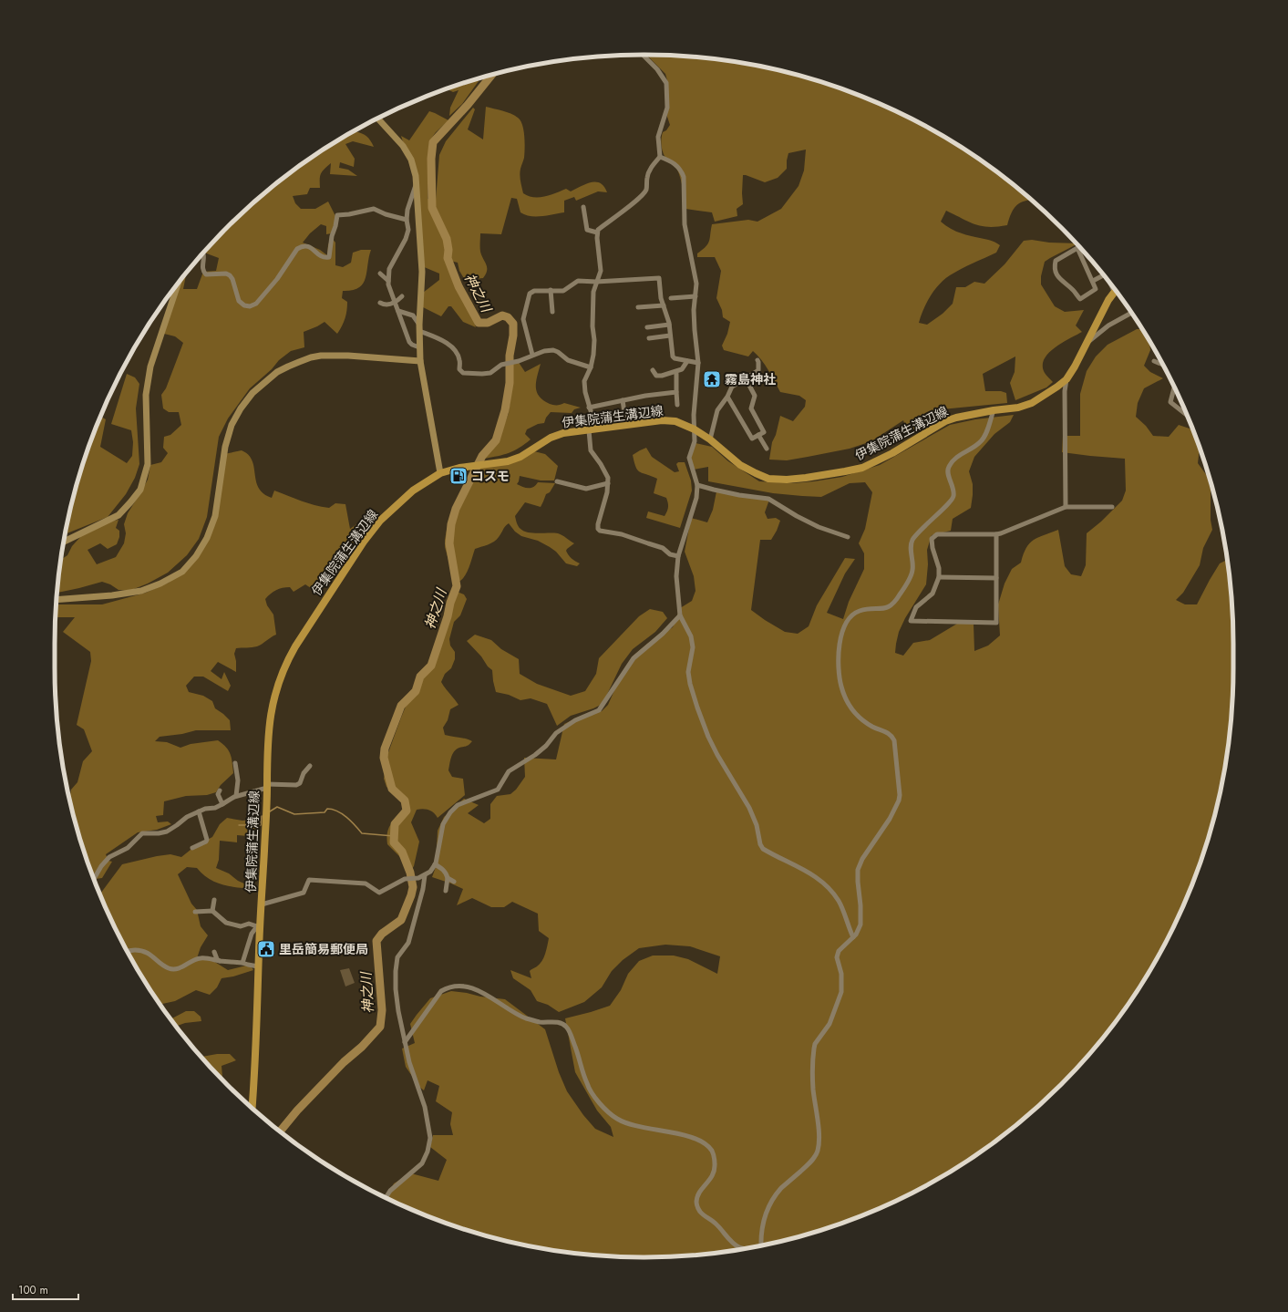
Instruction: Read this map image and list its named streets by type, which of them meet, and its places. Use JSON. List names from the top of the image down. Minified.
{"streets":{"main road":["伊集院蒲生溝辺線"]},"water":["神之川"],"places":{"temple":["霧島神社"],"fuel station":["コスモ"],"public building":["里岳簡易郵便局"]},"scale_bar":"100 m"}
